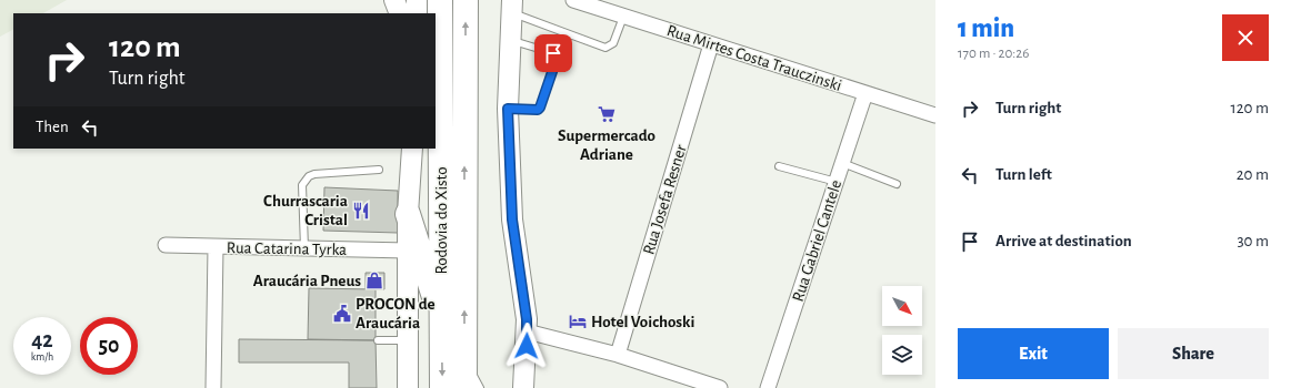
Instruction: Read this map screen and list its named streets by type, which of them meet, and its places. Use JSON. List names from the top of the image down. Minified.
{"streets":{"highway":["Rodovia do Xisto"],"street":["Rua Mirtes Costa Trauczinski","Rua Josefa Resner","Rua Gabriel Cantele","Rua Catarina Tyrka"]},"crossings":[["Rua Mirtes Costa Trauczinski","Rua Josefa Resner"],["Rua Mirtes Costa Trauczinski","Rua Gabriel Cantele"]],"places":{"supermarket":["Supermercado Adriane"],"restaurant":["Churrascaria Cristal"],"shop":["Araucária Pneus"],"public building":["PROCON de Araucária"],"hotel":["Hotel Voichoski"]},"north":"bottom right","page":{"heading":["1 min","170 m · 20:26"],"turn":["120 m","Turn right"],"list":[{"name":"Turn right","value":"120 m"},{"name":"Turn left","value":"20 m"},{"name":"Arrive at destination","value":"30 m"}],"then":"Then","speed":"42 km/h","limit":"50","buttons":["Exit","Share"]}}
